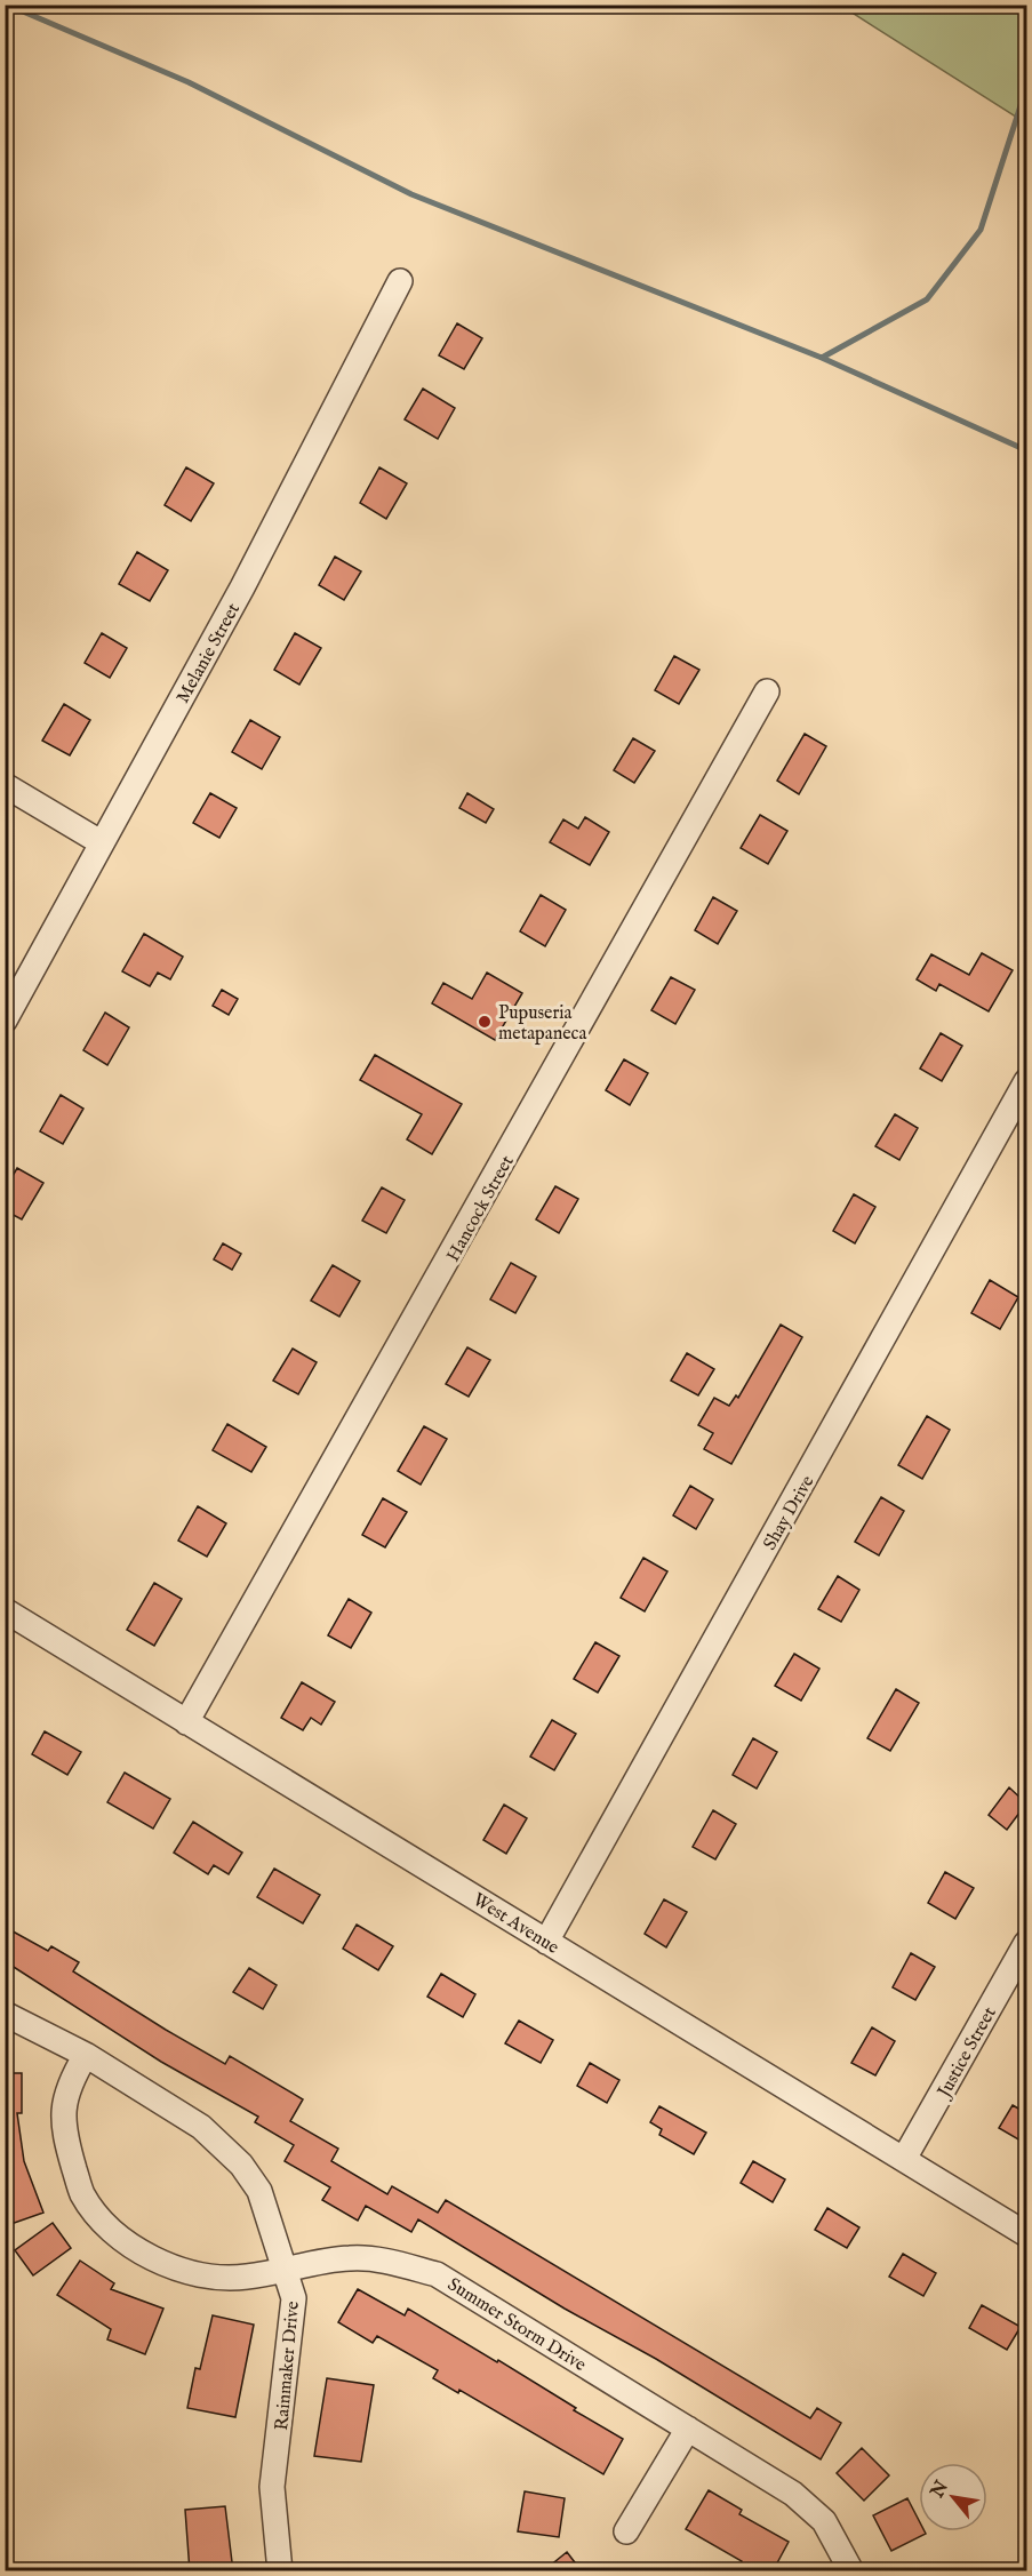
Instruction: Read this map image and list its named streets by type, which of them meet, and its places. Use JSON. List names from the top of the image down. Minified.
{"streets":{"street":["Melanie Street","Hancock Street","Shay Drive","West Avenue","Justice Street","Summer Storm Drive","Rainmaker Drive"]},"crossings":[["Hancock Street","West Avenue"],["Shay Drive","West Avenue"],["West Avenue","Justice Street"],["Summer Storm Drive","Rainmaker Drive"]],"places":["Pupuseria metapaneca"],"north":"top left"}
